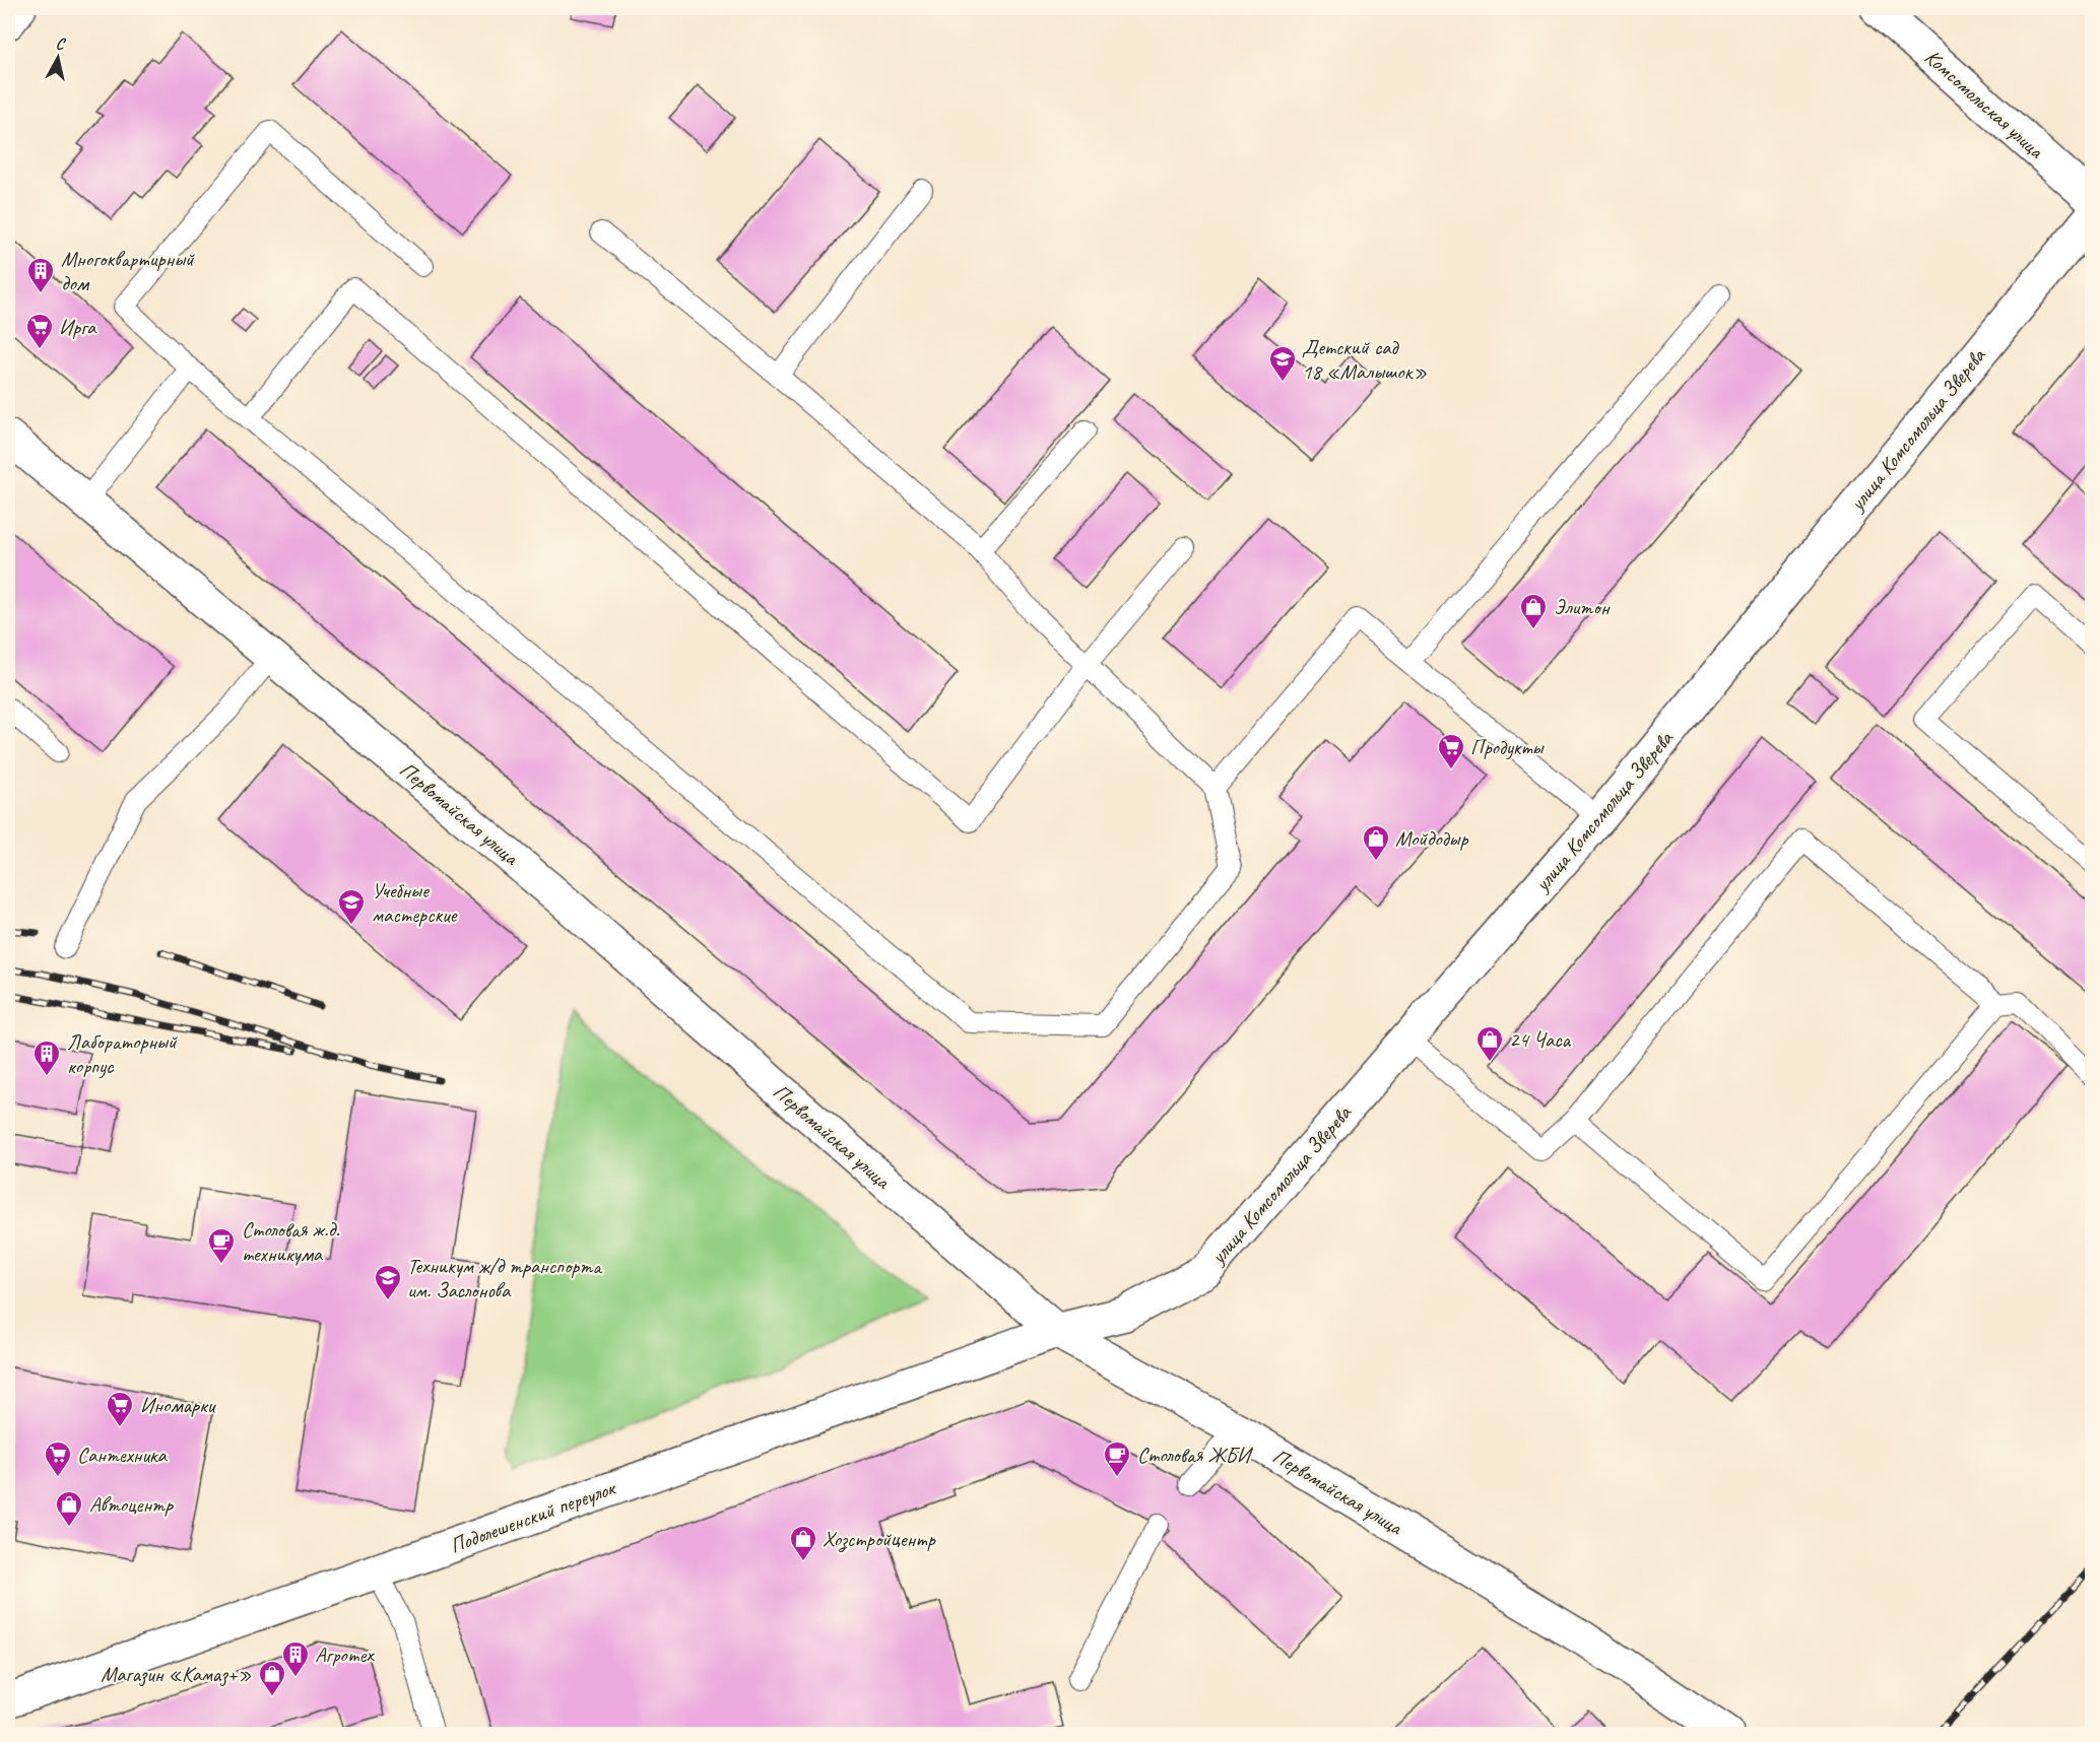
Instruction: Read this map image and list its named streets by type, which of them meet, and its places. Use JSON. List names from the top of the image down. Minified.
{"streets":{"street":["Комсомольская улица","улица Комсомольца Зверева","Первомайская улица","Подолешенский переулок"]},"crossings":[["улица Комсомольца Зверева","Первомайская улица"],["улица Комсомольца Зверева","Подолешенский переулок"],["Первомайская улица","Подолешенский переулок"]],"places":{"building":["Многоквартирный дом","Лабораторный корпус","Агротех"],"supermarket":["Ирга","Продукты","Иномарки","Сантехника"],"school or university":["Детский сад 18 «Малышок»","Учебные мастерские","Техникум ж/д транспорта им. Заслонова"],"shop":["Элитон","Мойдодыр","24 Часа","Автоцентр","Хозстройцентр","Магазин «Камаз+»"],"cafe":["Столовая ж.д. техникума","Столовая ЖБИ"]},"north":"top"}
